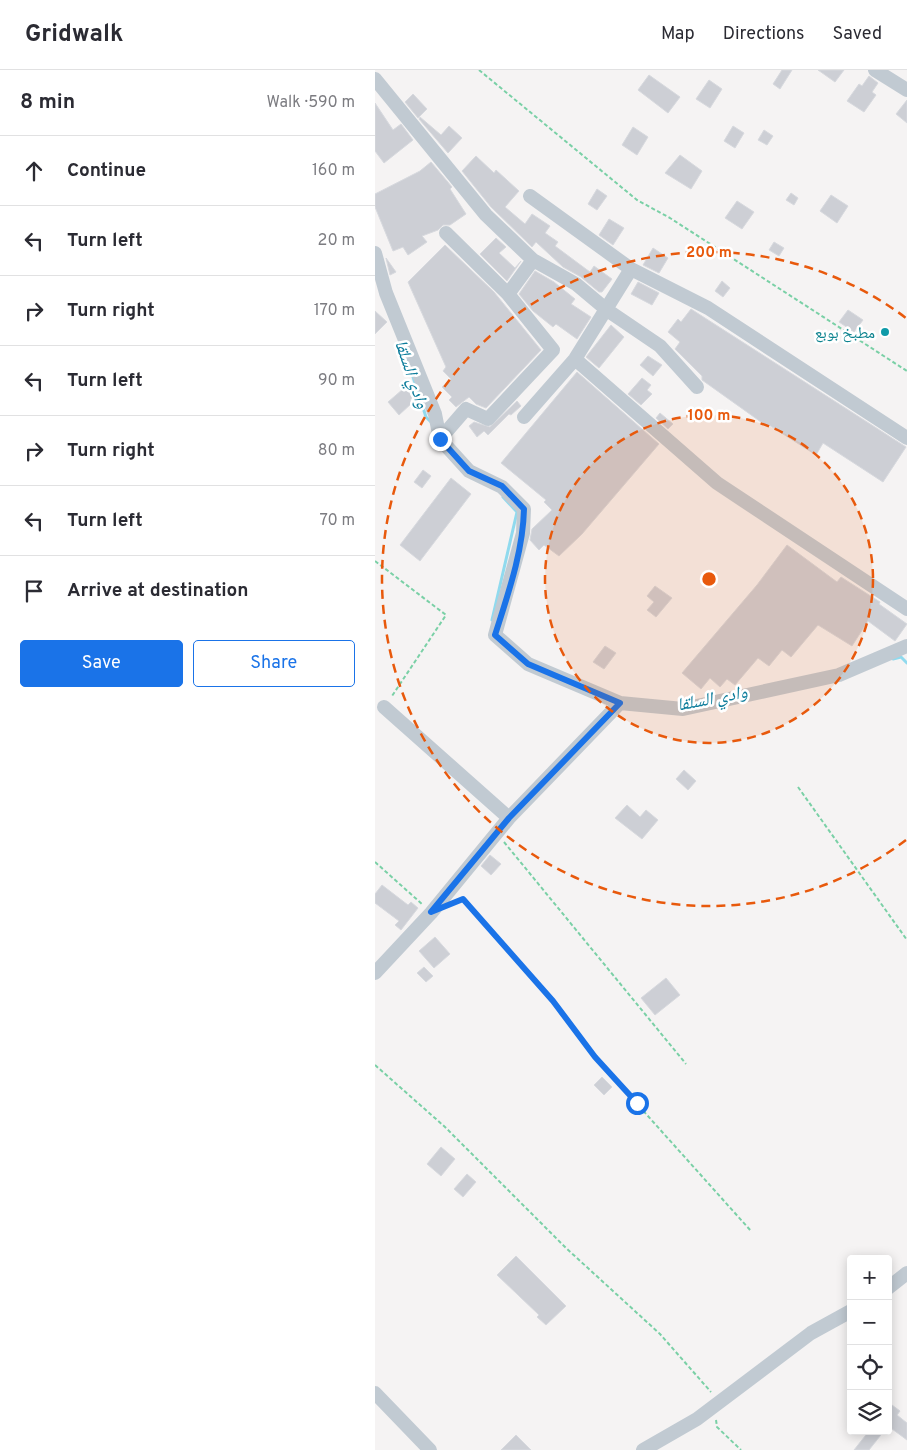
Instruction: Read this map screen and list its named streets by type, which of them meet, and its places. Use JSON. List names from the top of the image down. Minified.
{"water":["وادي السلقا"],"places":["مطبخ بوبع"],"page":{"header":"Gridwalk","nav":["Map","Directions","Saved"],"heading":["8 min","Walk · 590 m"],"list":[["Continue","160 m"],["Turn left","20 m"],["Turn right","170 m"],["Turn left","90 m"],["Turn right","80 m"],["Turn left","70 m"],"Arrive at destination"],"buttons":["Save","Share"],"map_buttons":["+","−"]},"rings":["200 m","100 m"]}
